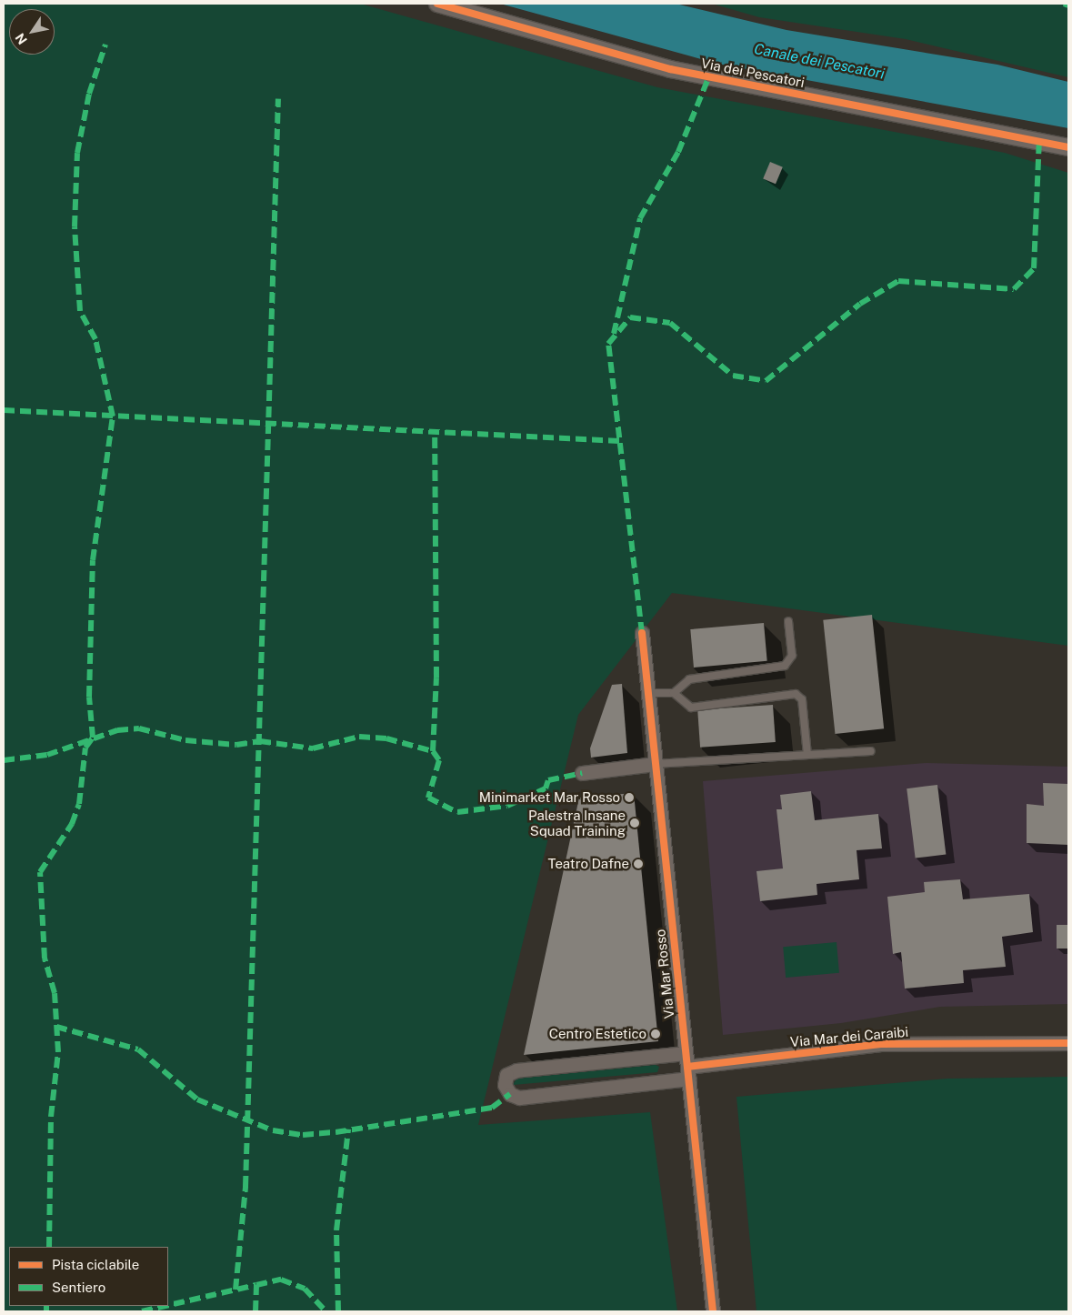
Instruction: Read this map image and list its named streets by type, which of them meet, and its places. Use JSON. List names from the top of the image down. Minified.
{"streets":{"street":["Via dei Pescatori","Via Mar Rosso","Via Mar dei Caraibi"]},"crossings":[["Via Mar Rosso","Via Mar dei Caraibi"]],"water":["Canale dei Pescatori"],"places":["Minimarket Mar Rosso","Palestra Insane Squad Training","Teatro Dafne","Centro Estetico"],"legend":["Pista ciclabile","Sentiero"],"north":"bottom left"}
